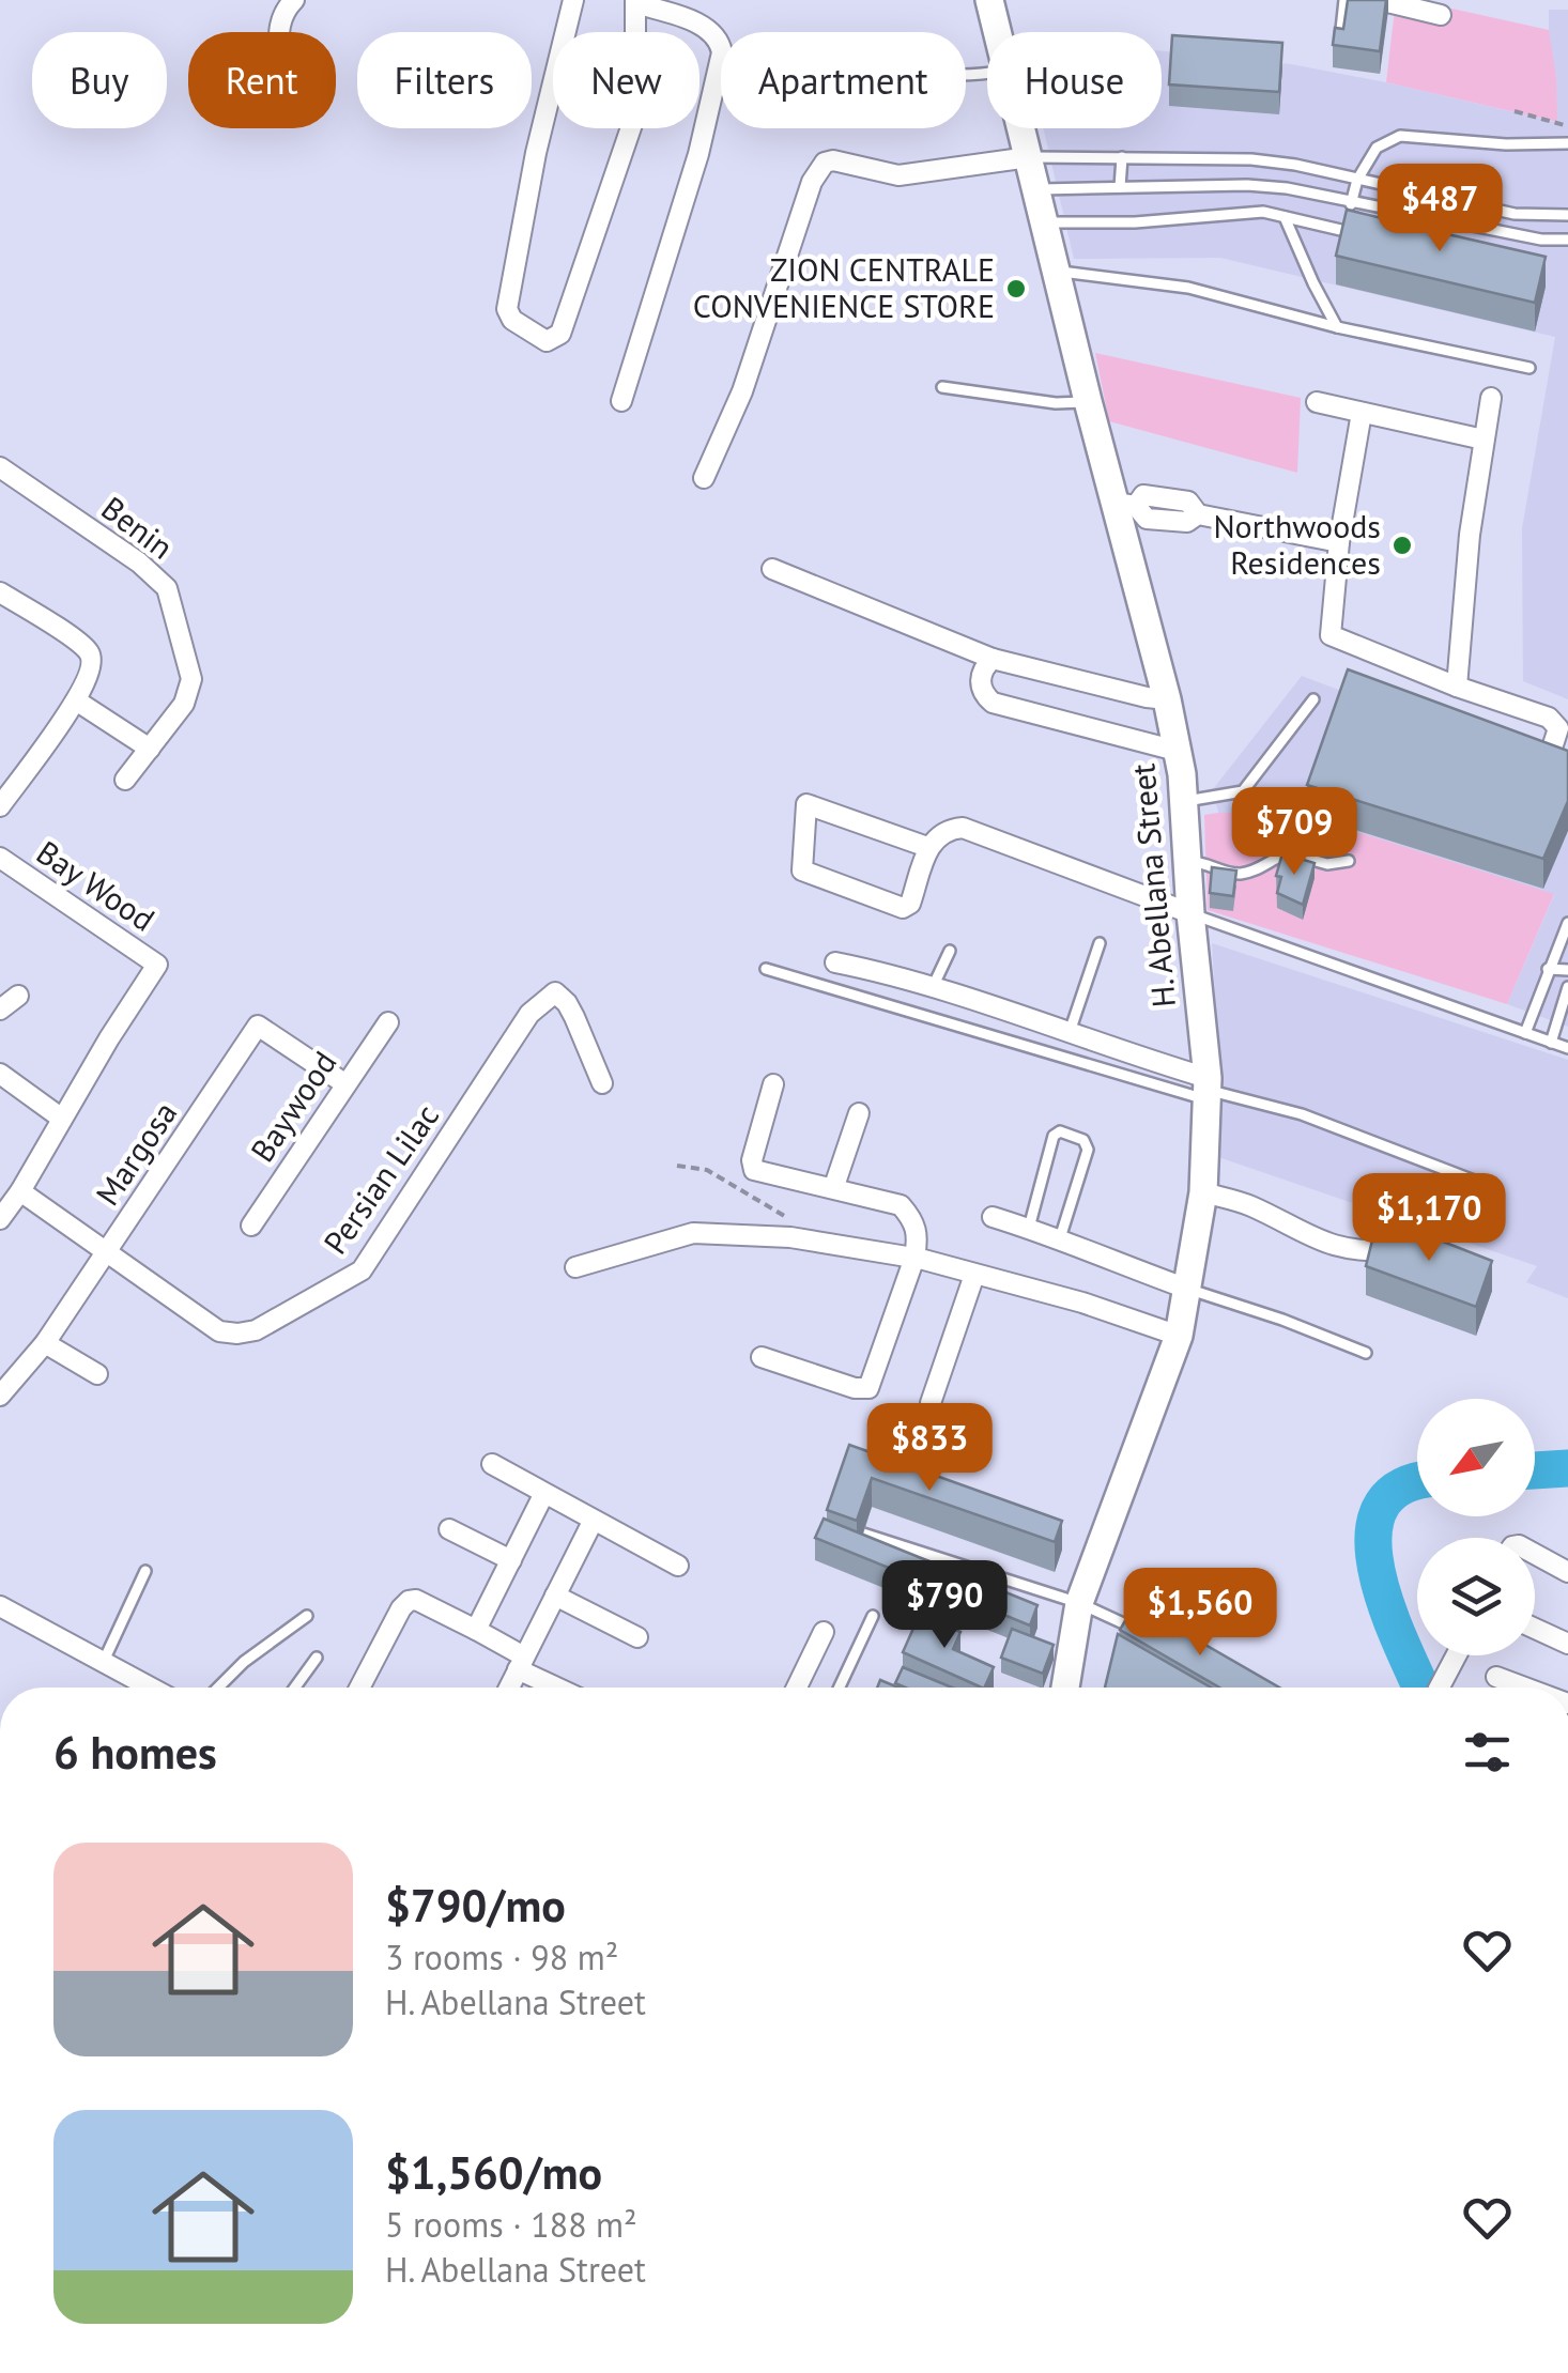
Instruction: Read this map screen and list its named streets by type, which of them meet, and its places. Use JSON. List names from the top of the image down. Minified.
{"streets":{"main road":["H. Abellana Street"],"street":["Benin","Bay Wood","Baywood","Margosa","Persian Lilac"]},"crossings":[["Baywood","Margosa"],["Margosa","Persian Lilac"]],"places":["ZION CENTRALE CONVENIENCE STORE","Northwoods Residences"],"north":"bottom left","page":{"chip":["Buy","Rent","Filters","New","Apartment","House"],"price":["$487","$709","$1,170","$833","$790","$1,560"],"heading":"6 homes","list":[{"name":"$790/mo","note":"3 rooms · 98 m² · H. Abellana Street"},{"name":"$1,560/mo","note":"5 rooms · 188 m² · H. Abellana Street"}]}}
